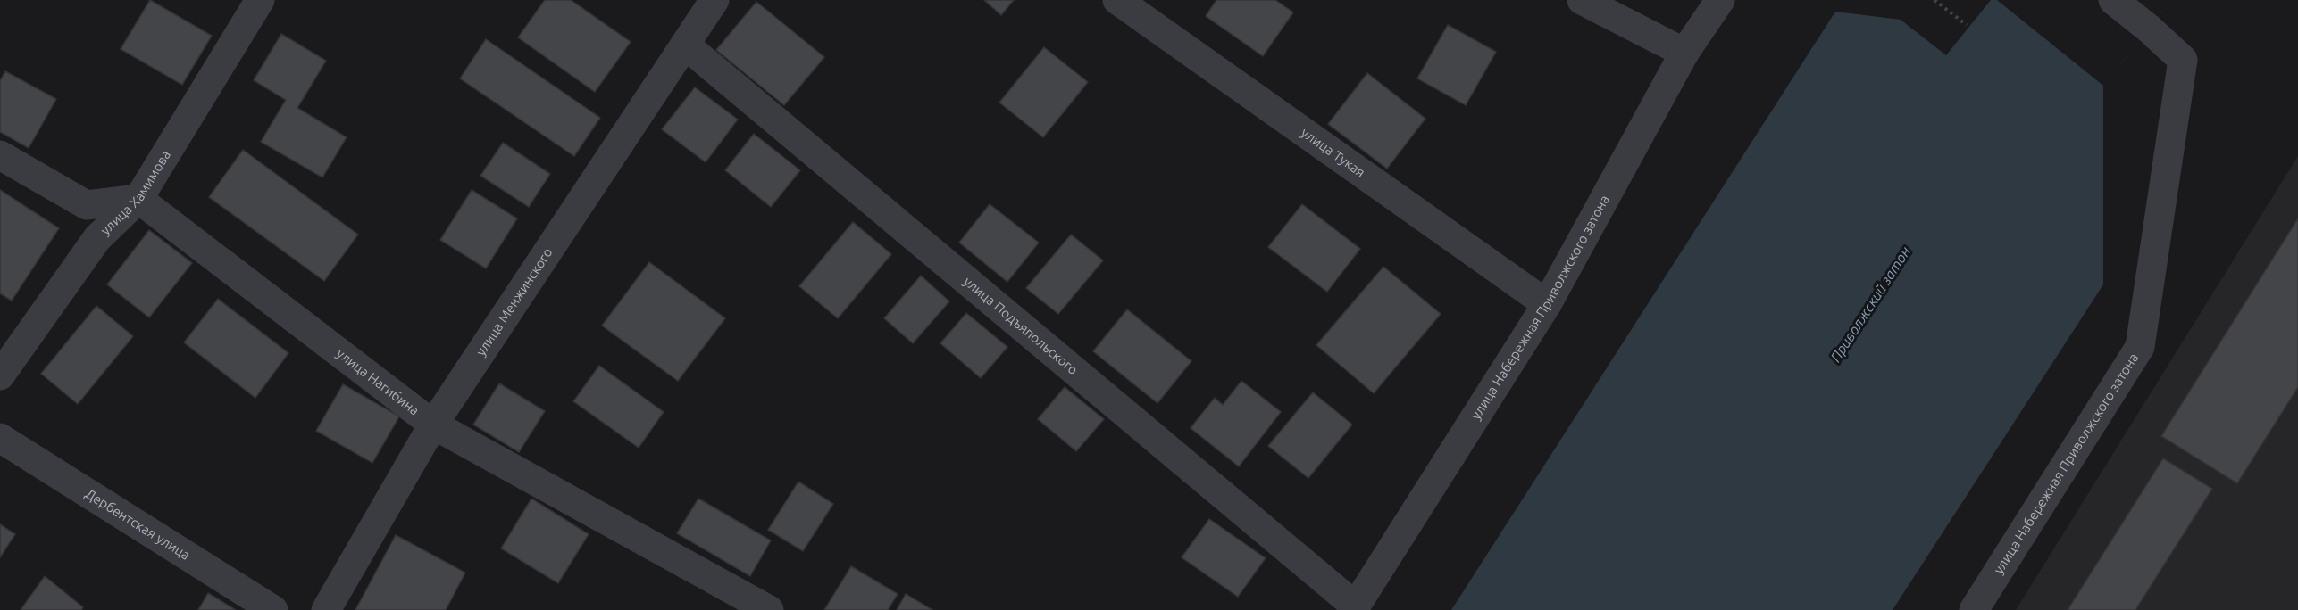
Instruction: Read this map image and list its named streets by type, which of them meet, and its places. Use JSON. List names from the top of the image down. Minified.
{"streets":{"street":["улица Тукая","улица Хамимова","улица Менжинского","улица Набережная Приволжского затона","улица Подъяпольского","улица Нагибина","Дербентская улица"]},"crossings":[["улица Тукая","улица Набережная Приволжского затона"],["улица Хамимова","улица Нагибина"],["улица Менжинского","улица Подъяпольского"],["улица Менжинского","улица Нагибина"],["улица Набережная Приволжского затона","улица Подъяпольского"]],"water":["Приволжский затон"]}
